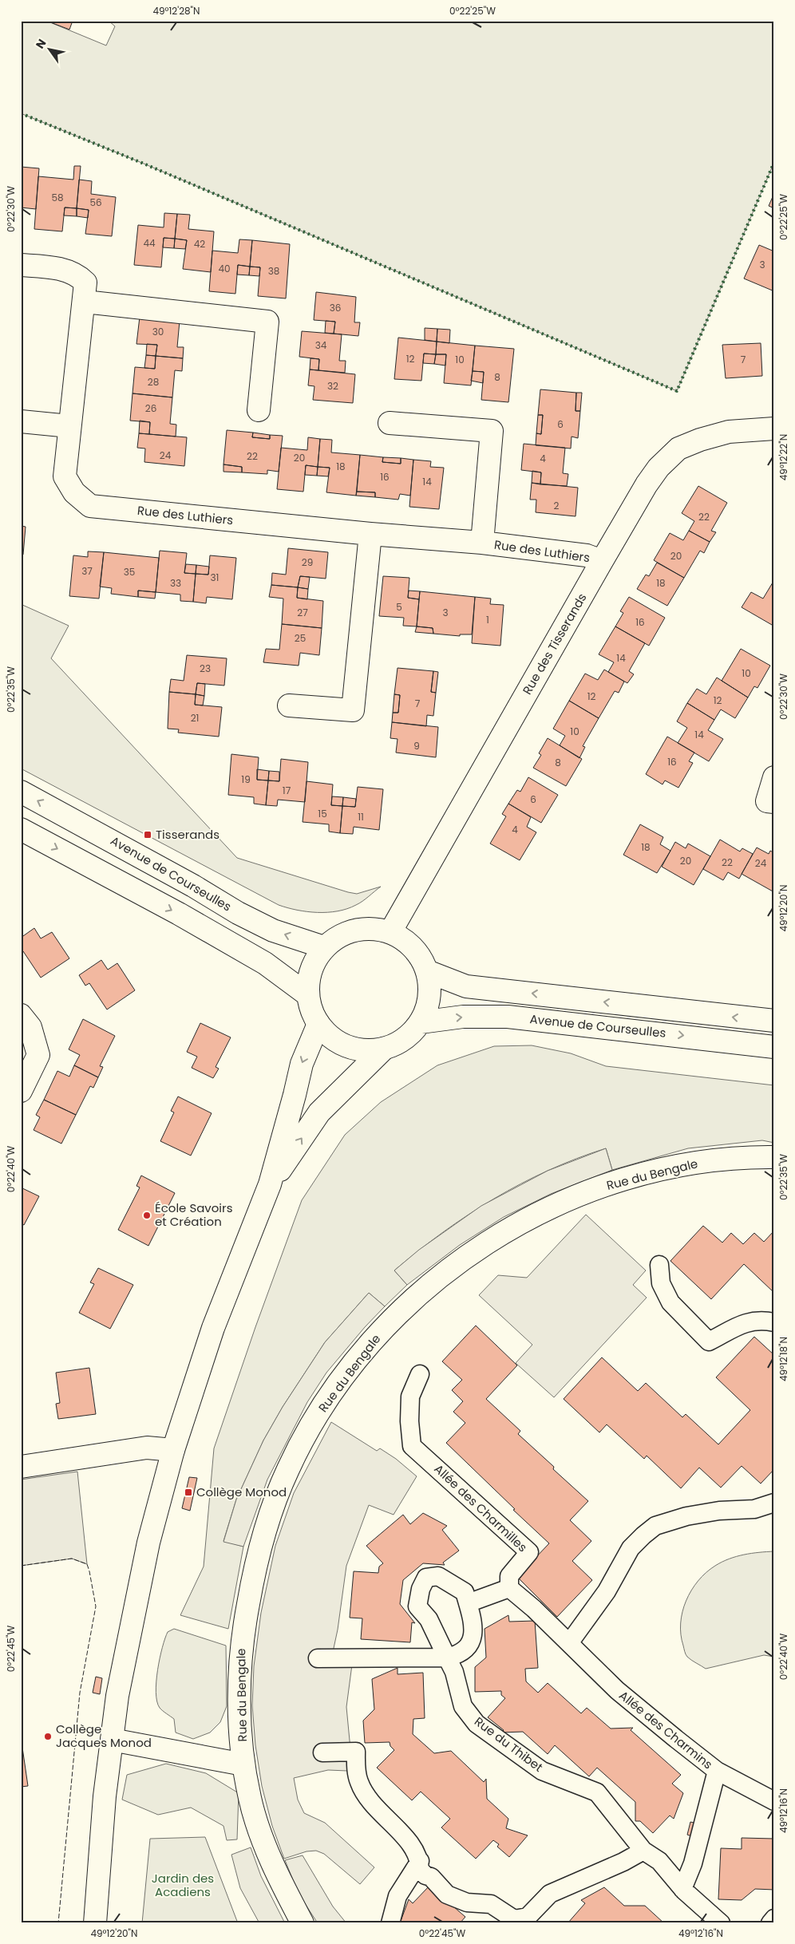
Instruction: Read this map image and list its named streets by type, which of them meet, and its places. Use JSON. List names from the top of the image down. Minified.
{"streets":{"street":["Rue des Luthiers","Rue des Tisserands","Avenue de Courseulles","Rue du Bengale","Allée des Charmilles","Allée des Charmins","Rue du Thibet"]},"crossings":[["Rue des Luthiers","Rue des Tisserands"],["Rue des Tisserands","Avenue de Courseulles"]],"parks":["Jardin des Acadiens"],"places":{"transit":["Tisserands","Collège Monod"],"other":["École Savoirs et Création","Collège Jacques Monod"]},"house_numbers":["58","56","44","42","3","40","38","36","30","34","12","10","7","8","28","32","26","6","24","22","20","4","18","16","14","2","22","20","29","37","35","31","33","18","5","27","3","1","16","25","14","23","10","12","12","7","21","10","14","9","16","8","19","17","6","15","11","4","18","20","22","24"],"north":"top left","coordinates":["49°12'28\"N","0°22'25\"W","0°22'30\"W","49°12'22\"N","0°22'35\"W","49°12'20\"N","0°22'40\"W","49°12'18\"N","0°22'45\"W","49°12'16\"N"]}
